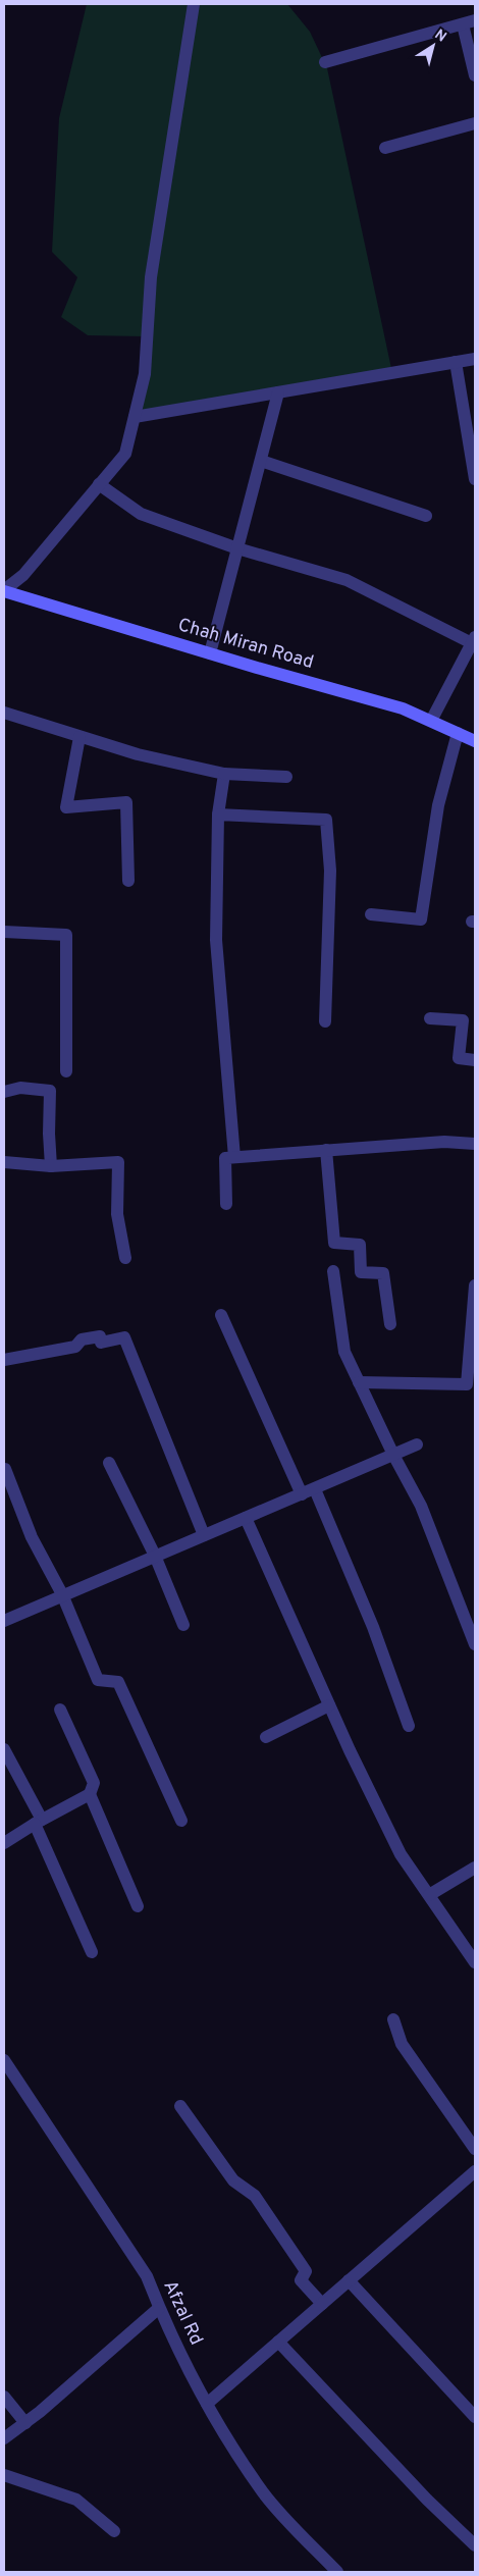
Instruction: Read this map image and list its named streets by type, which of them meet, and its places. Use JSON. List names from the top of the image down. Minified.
{"streets":{"main road":["Chah Miran Road"],"street":["Afzal Rd"]},"north":"top right"}
